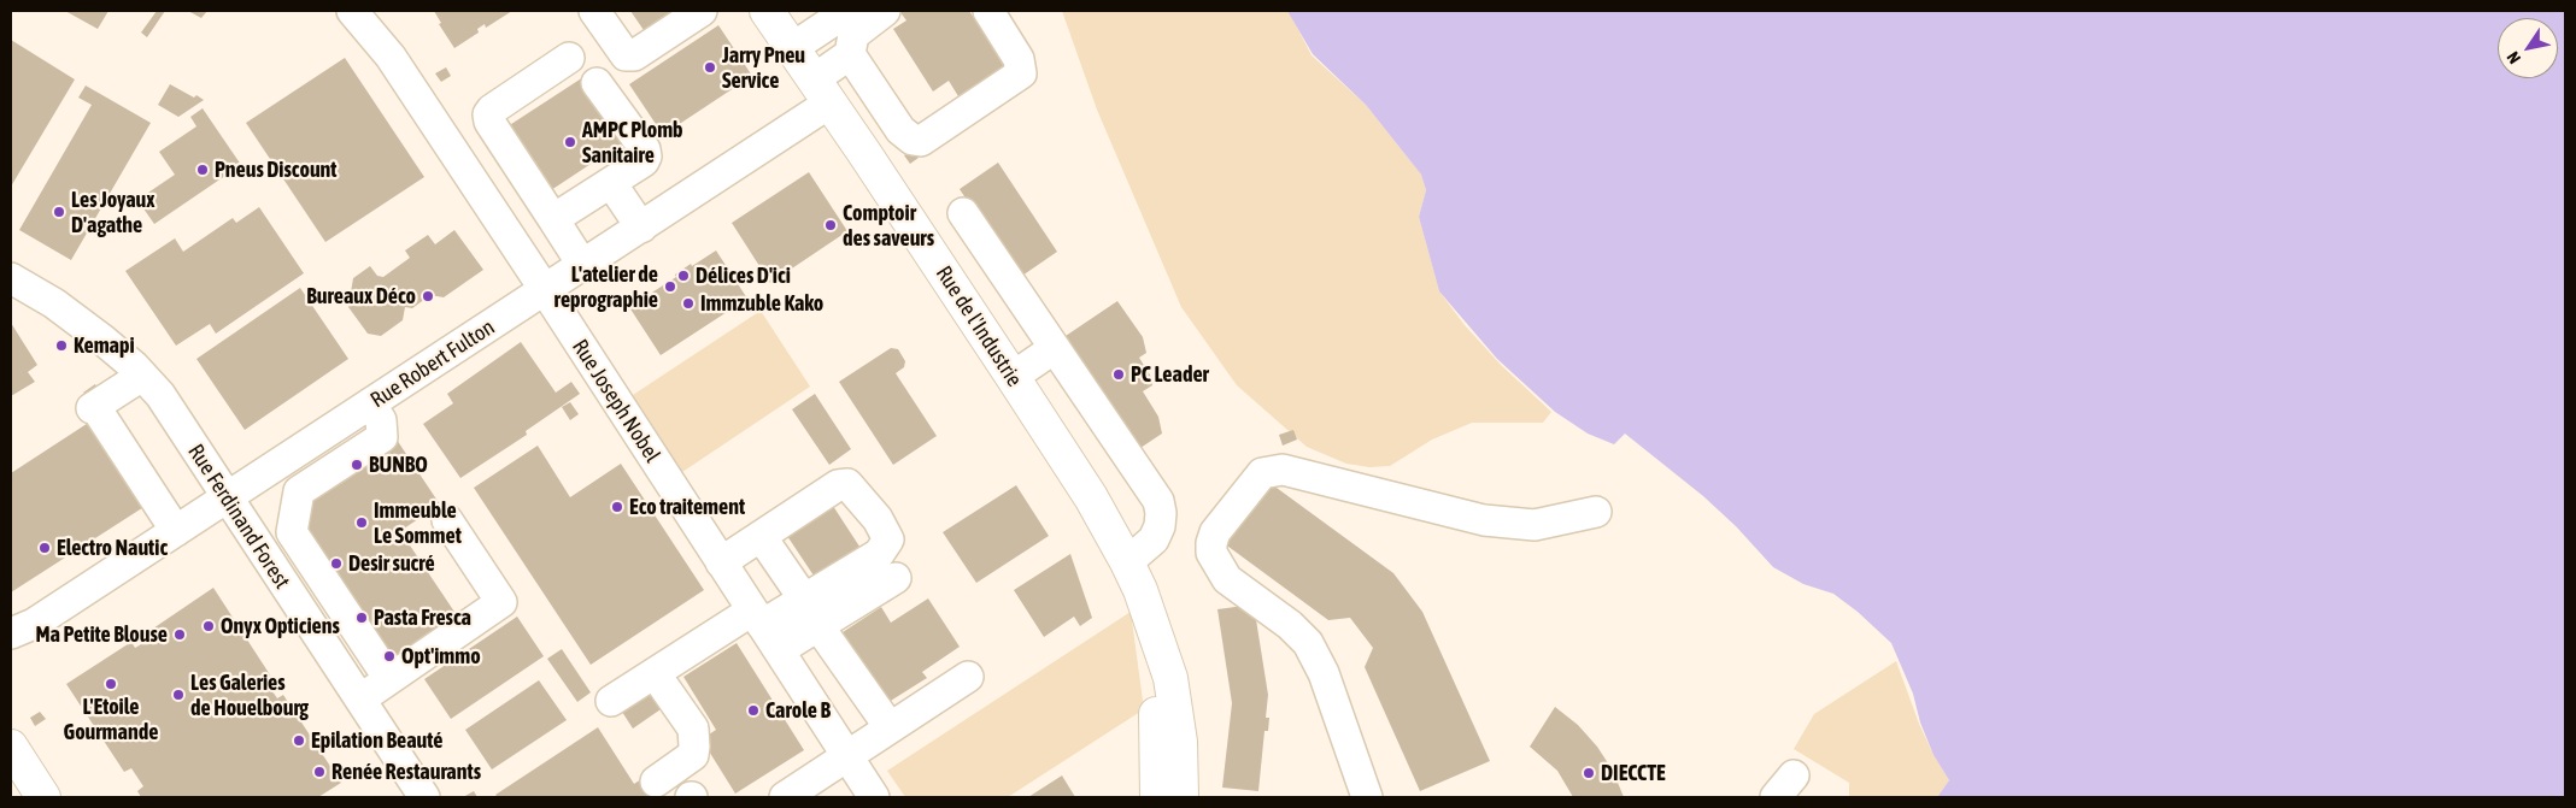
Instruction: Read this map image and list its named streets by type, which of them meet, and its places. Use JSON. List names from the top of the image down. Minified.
{"streets":{"main road":["Rue de l'Industrie"],"street":["Rue Robert Fulton","Rue Joseph Nobel","Rue Ferdinand Forest"]},"crossings":[["Rue de l'Industrie","Rue Robert Fulton"],["Rue Robert Fulton","Rue Joseph Nobel"],["Rue Robert Fulton","Rue Ferdinand Forest"]],"places":["Jarry Pneu Service","AMPC Plomb Sanitaire","Pneus Discount","Les Joyaux D'agathe","Comptoir des saveurs","Délices D'ici","L'atelier de reprographie","Bureaux Déco","Immzuble Kako","Kemapi","PC Leader","BUNBO","Eco traitement","Immeuble Le Sommet","Electro Nautic","Desir sucré","Pasta Fresca","Onyx Opticiens","Ma Petite Blouse","Opt'immo","L'Etoile Gourmande","Les Galeries de Houelbourg","Carole B","Epilation Beauté","Renée Restaurants","DIECCTE"],"north":"bottom left"}
